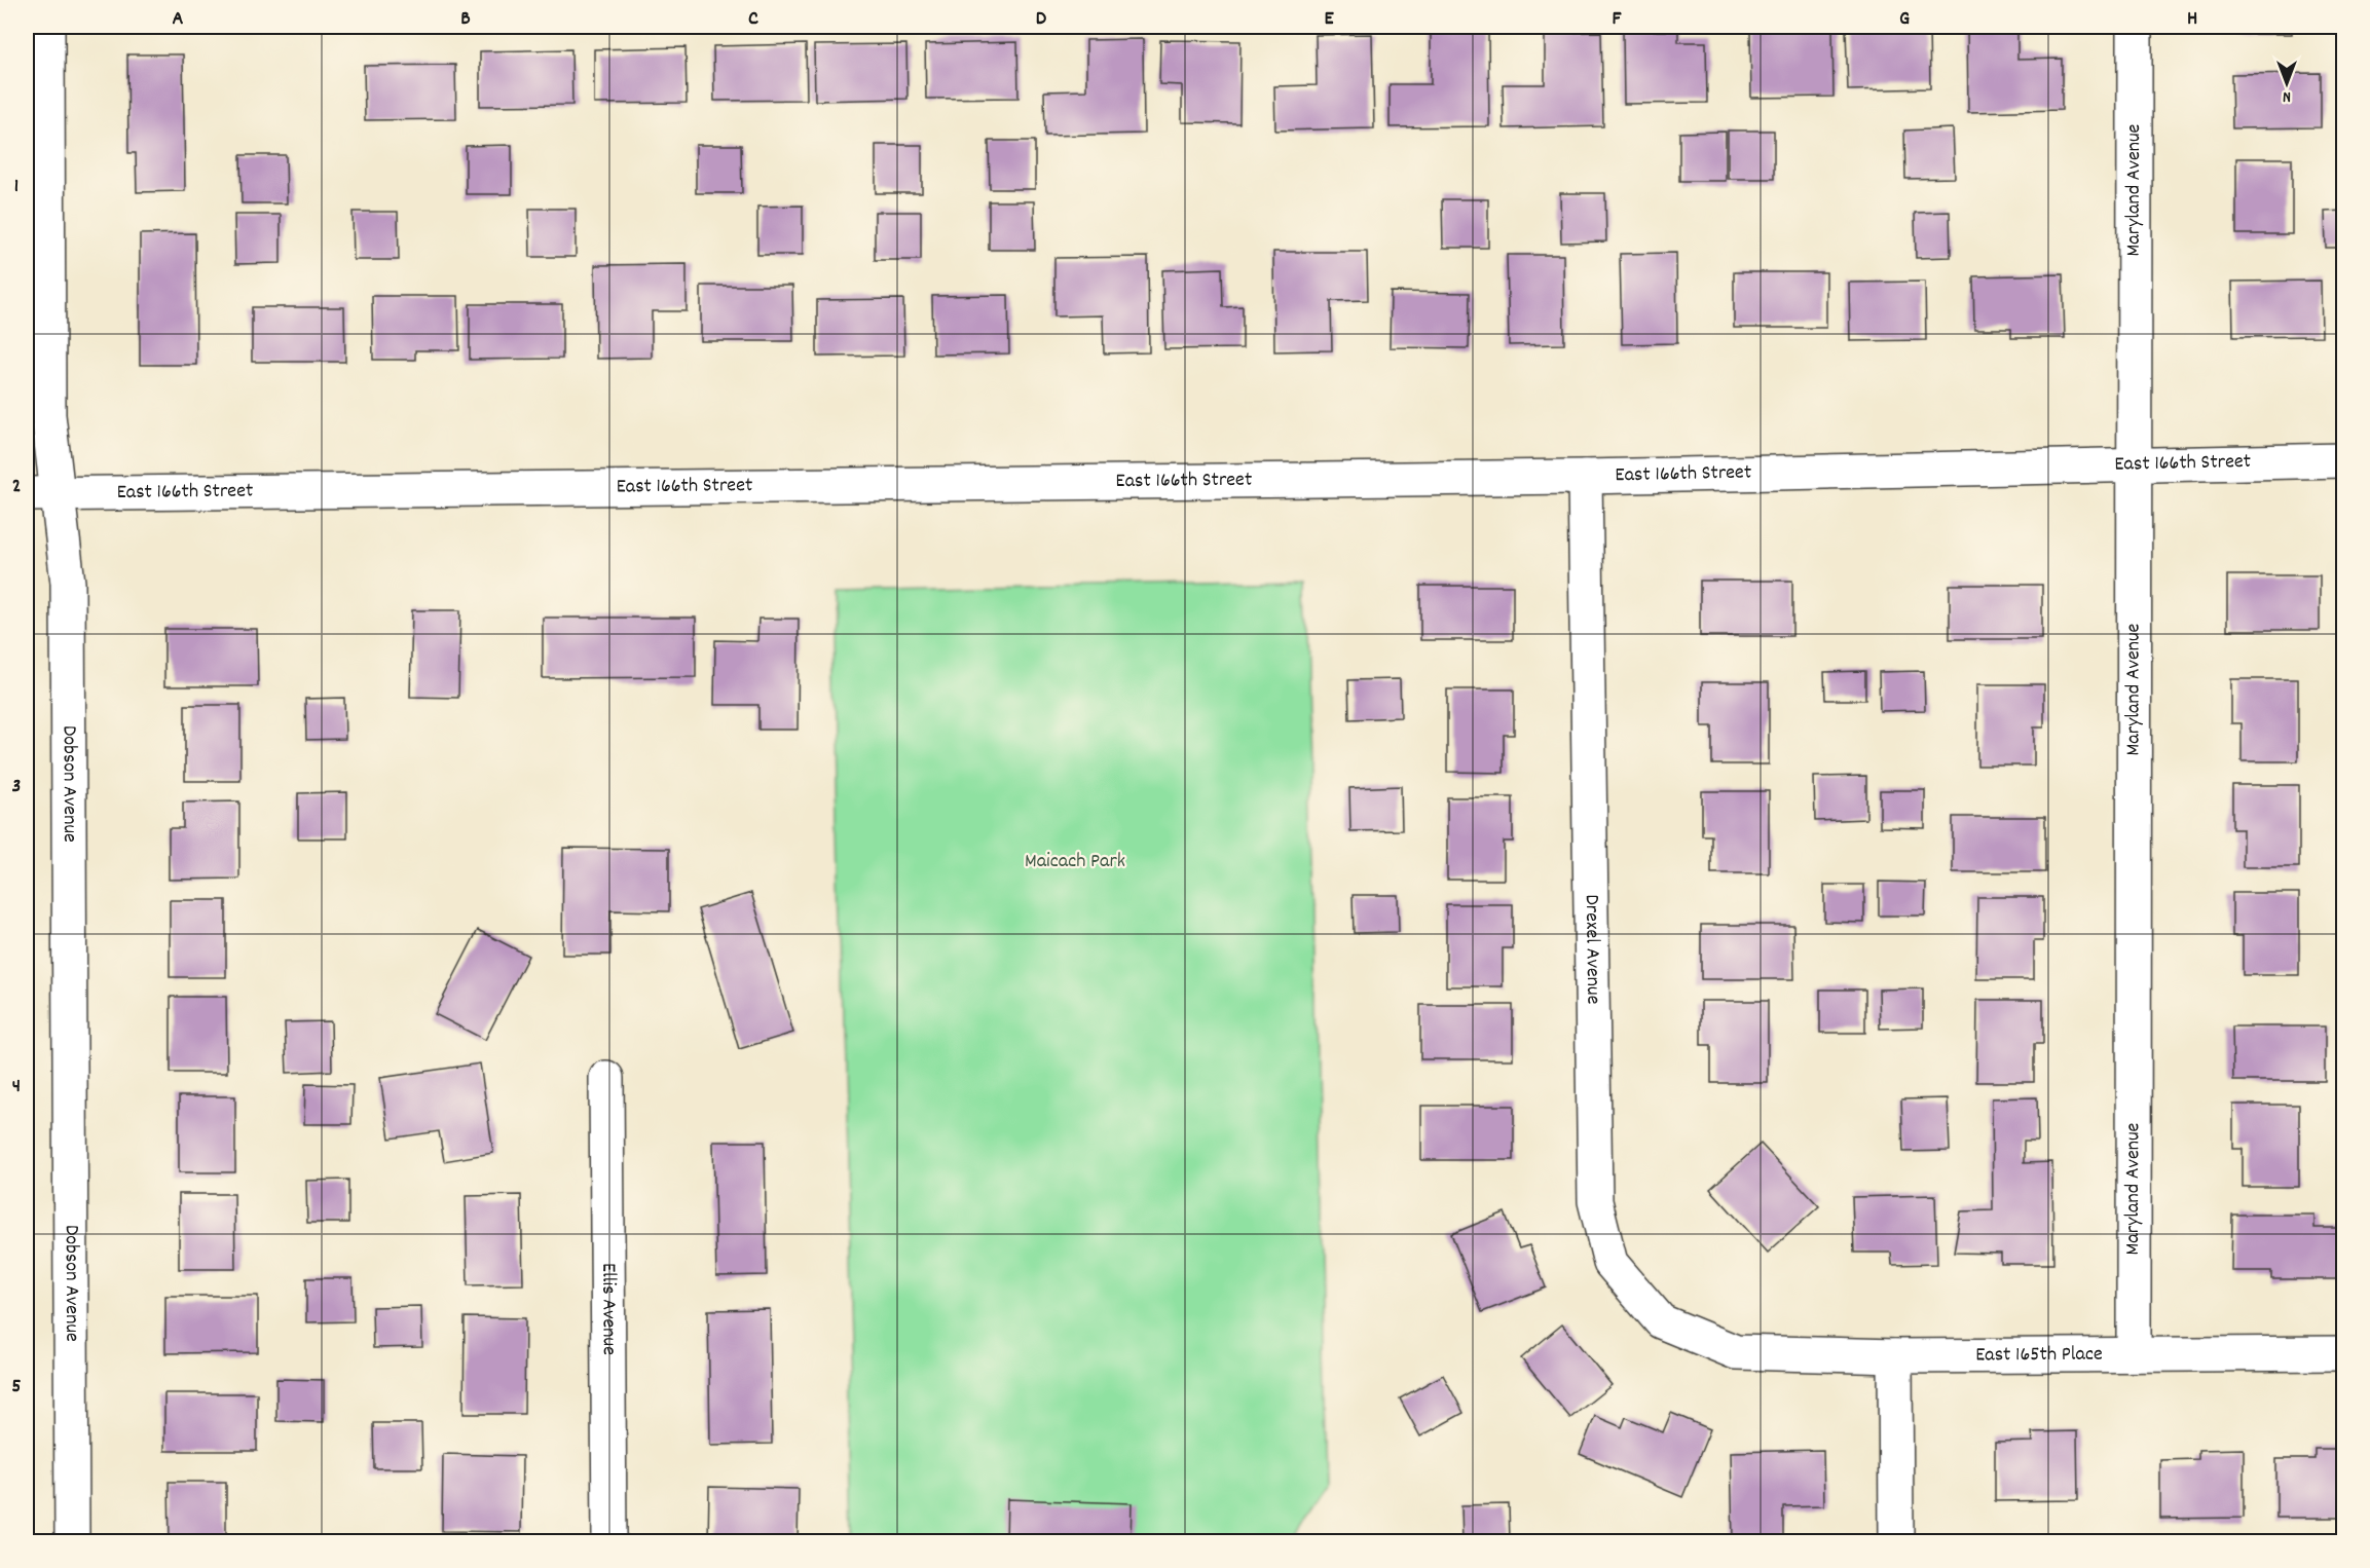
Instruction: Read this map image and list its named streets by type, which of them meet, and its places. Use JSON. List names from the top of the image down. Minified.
{"streets":{"street":["Maryland Avenue","East 166th Street","Dobson Avenue","Drexel Avenue","Ellis Avenue","East 165th Place"]},"crossings":[["Maryland Avenue","East 166th Street"],["Maryland Avenue","East 165th Place"],["East 166th Street","Dobson Avenue"],["East 166th Street","Drexel Avenue"],["Drexel Avenue","East 165th Place"]],"parks":["Maicach Park"],"north":"bottom","grid":{"columns":["A","B","C","D","E","F","G","H"],"rows":["1","2","3","4","5"]}}
